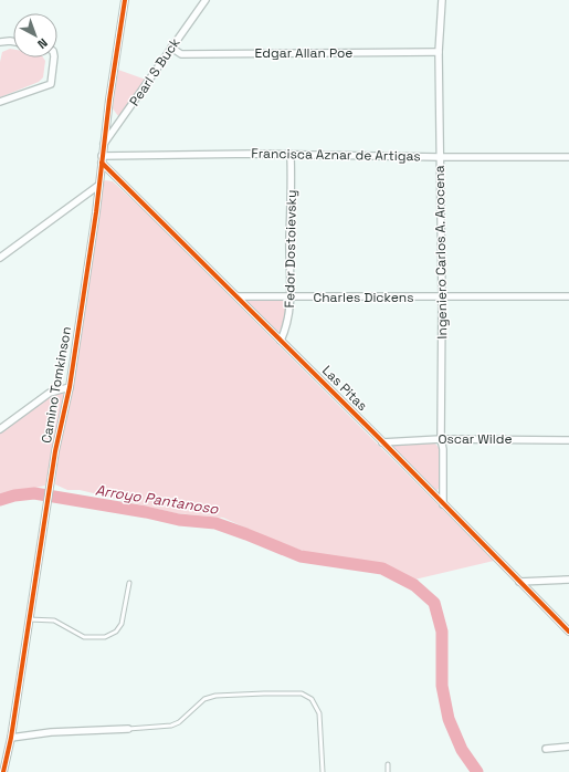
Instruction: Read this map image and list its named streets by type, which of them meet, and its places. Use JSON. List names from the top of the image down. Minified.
{"streets":{"street":["Edgar Allan Poe","Pearl S Buck","Francisca Aznar de Artigas","Fedor Dostoievsky","Ingeniero Carlos A. Arocena","Charles Dickens","Camino Tomkinson","Las Pitas","Oscar Wilde"]},"crossings":[["Edgar Allan Poe","Pearl S Buck"],["Edgar Allan Poe","Ingeniero Carlos A. Arocena"],["Pearl S Buck","Camino Tomkinson"],["Francisca Aznar de Artigas","Fedor Dostoievsky"],["Francisca Aznar de Artigas","Ingeniero Carlos A. Arocena"],["Francisca Aznar de Artigas","Camino Tomkinson"],["Fedor Dostoievsky","Charles Dickens"],["Fedor Dostoievsky","Las Pitas"],["Ingeniero Carlos A. Arocena","Charles Dickens"],["Ingeniero Carlos A. Arocena","Las Pitas"],["Ingeniero Carlos A. Arocena","Oscar Wilde"],["Charles Dickens","Las Pitas"],["Camino Tomkinson","Las Pitas"],["Las Pitas","Oscar Wilde"]],"water":["Arroyo Pantanoso"],"north":"bottom right"}
